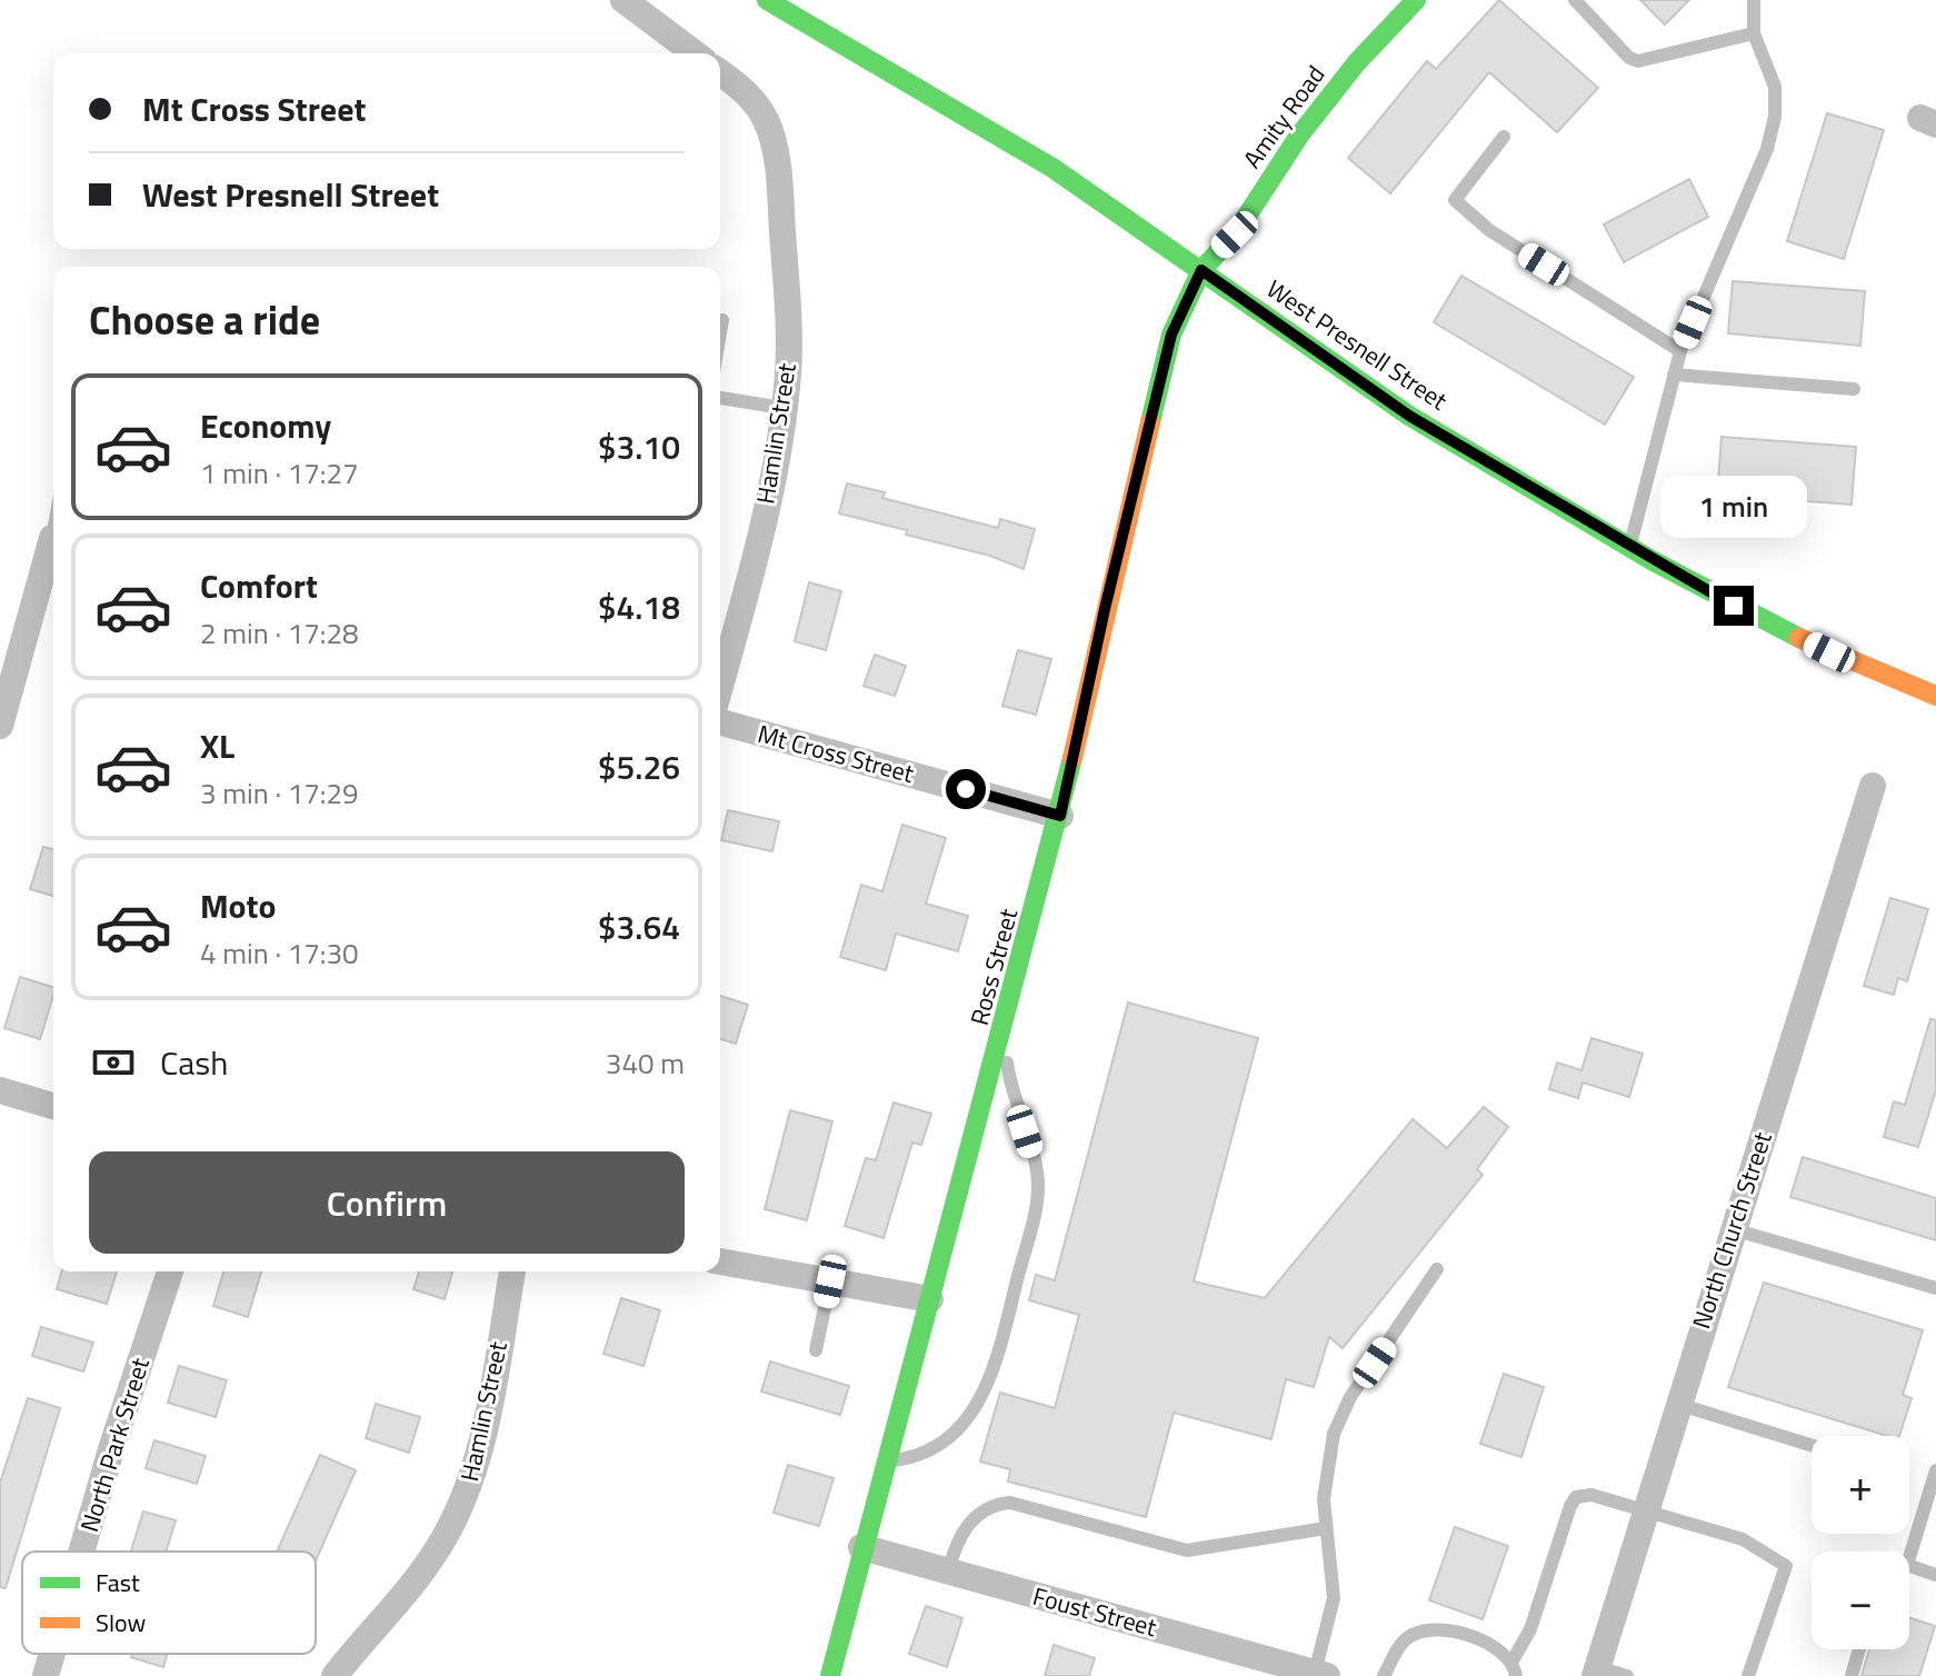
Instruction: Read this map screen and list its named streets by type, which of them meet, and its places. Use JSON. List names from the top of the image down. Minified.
{"streets":{"street":["Amity Road","West Presnell Street","Hamlin Street","Mt Cross Street","Ross Street","North Church Street","North Park Street","Foust Street"]},"crossings":[["Amity Road","West Presnell Street"],["Amity Road","Ross Street"],["West Presnell Street","Ross Street"],["Mt Cross Street","Ross Street"],["Ross Street","Foust Street"]],"legend":["Fast","Slow"],"page":{"banner":["Mt Cross Street","West Presnell Street"],"heading":"Choose a ride","list":[{"name":"Economy","note":"1 min · 17:27","value":"$3.10"},{"name":"Comfort","note":"2 min · 17:28","value":"$4.18"},{"name":"XL","note":"3 min · 17:29","value":"$5.26"},{"name":"Moto","note":"4 min · 17:30","value":"$3.64"}],"bubble":"1 min","pay":["Cash","340 m"],"buttons":"Confirm","map_buttons":["+","−"]}}
